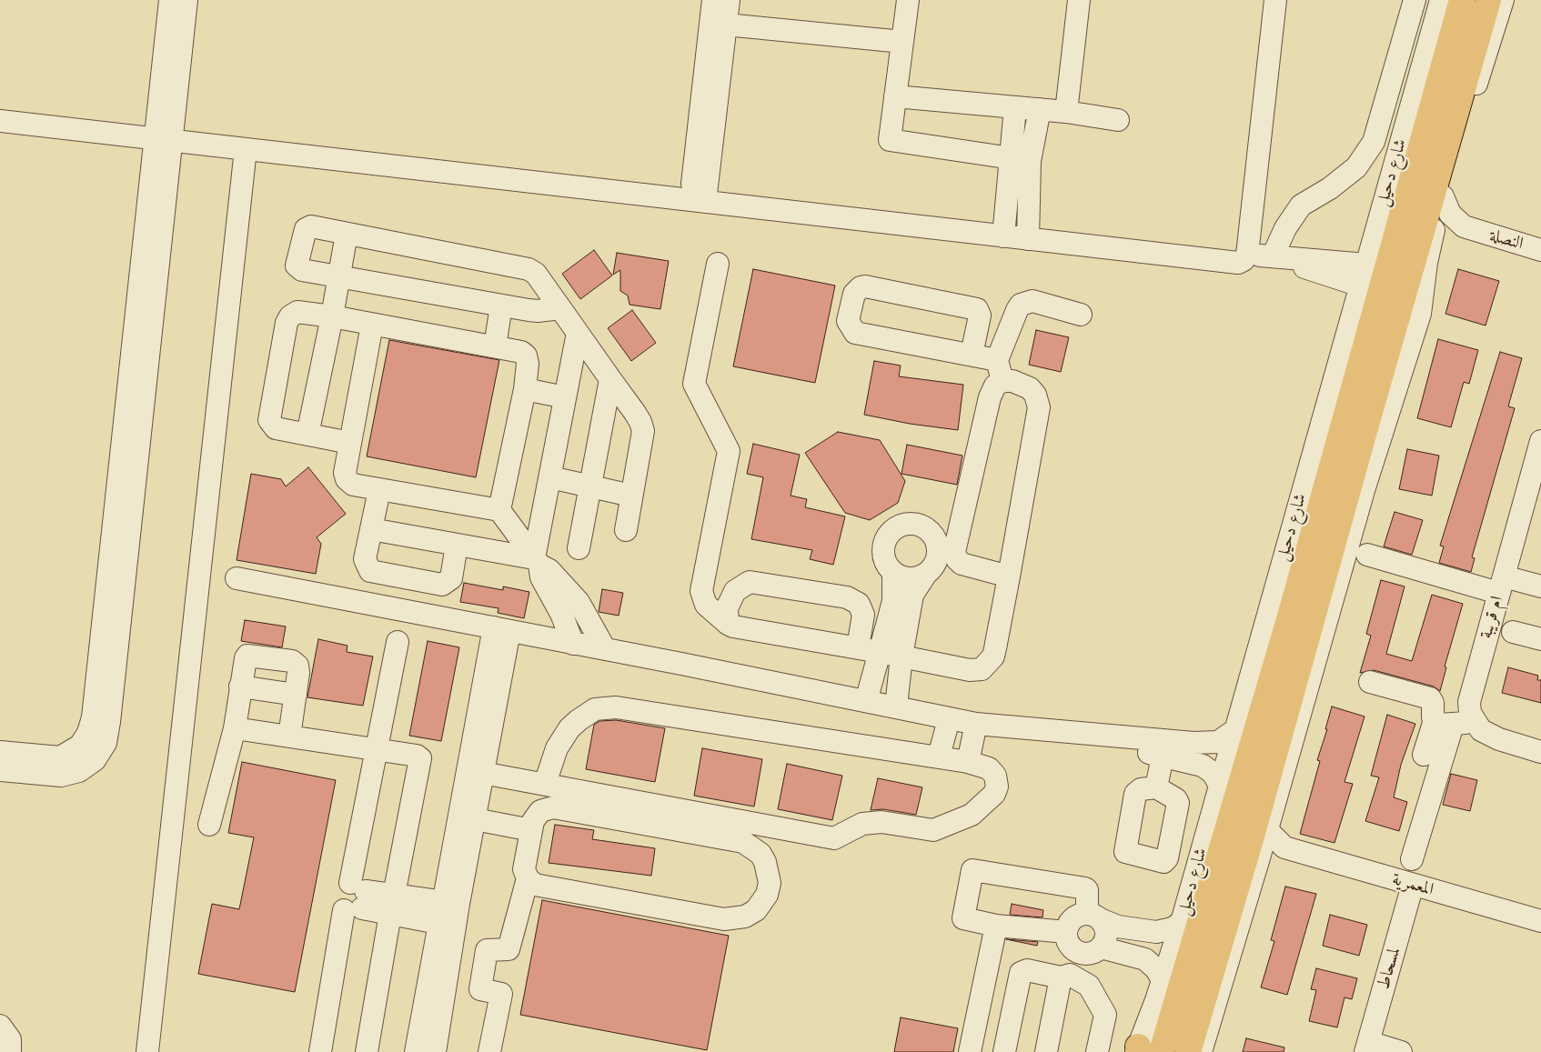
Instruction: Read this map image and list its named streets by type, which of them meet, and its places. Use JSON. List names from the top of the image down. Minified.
{"streets":{"main road":["شارع دحيل"],"street":["النصلة","ام قريبة","المعمرية","لمسحاط"]},"crossings":[["المعمرية","لمسحاط"]]}
